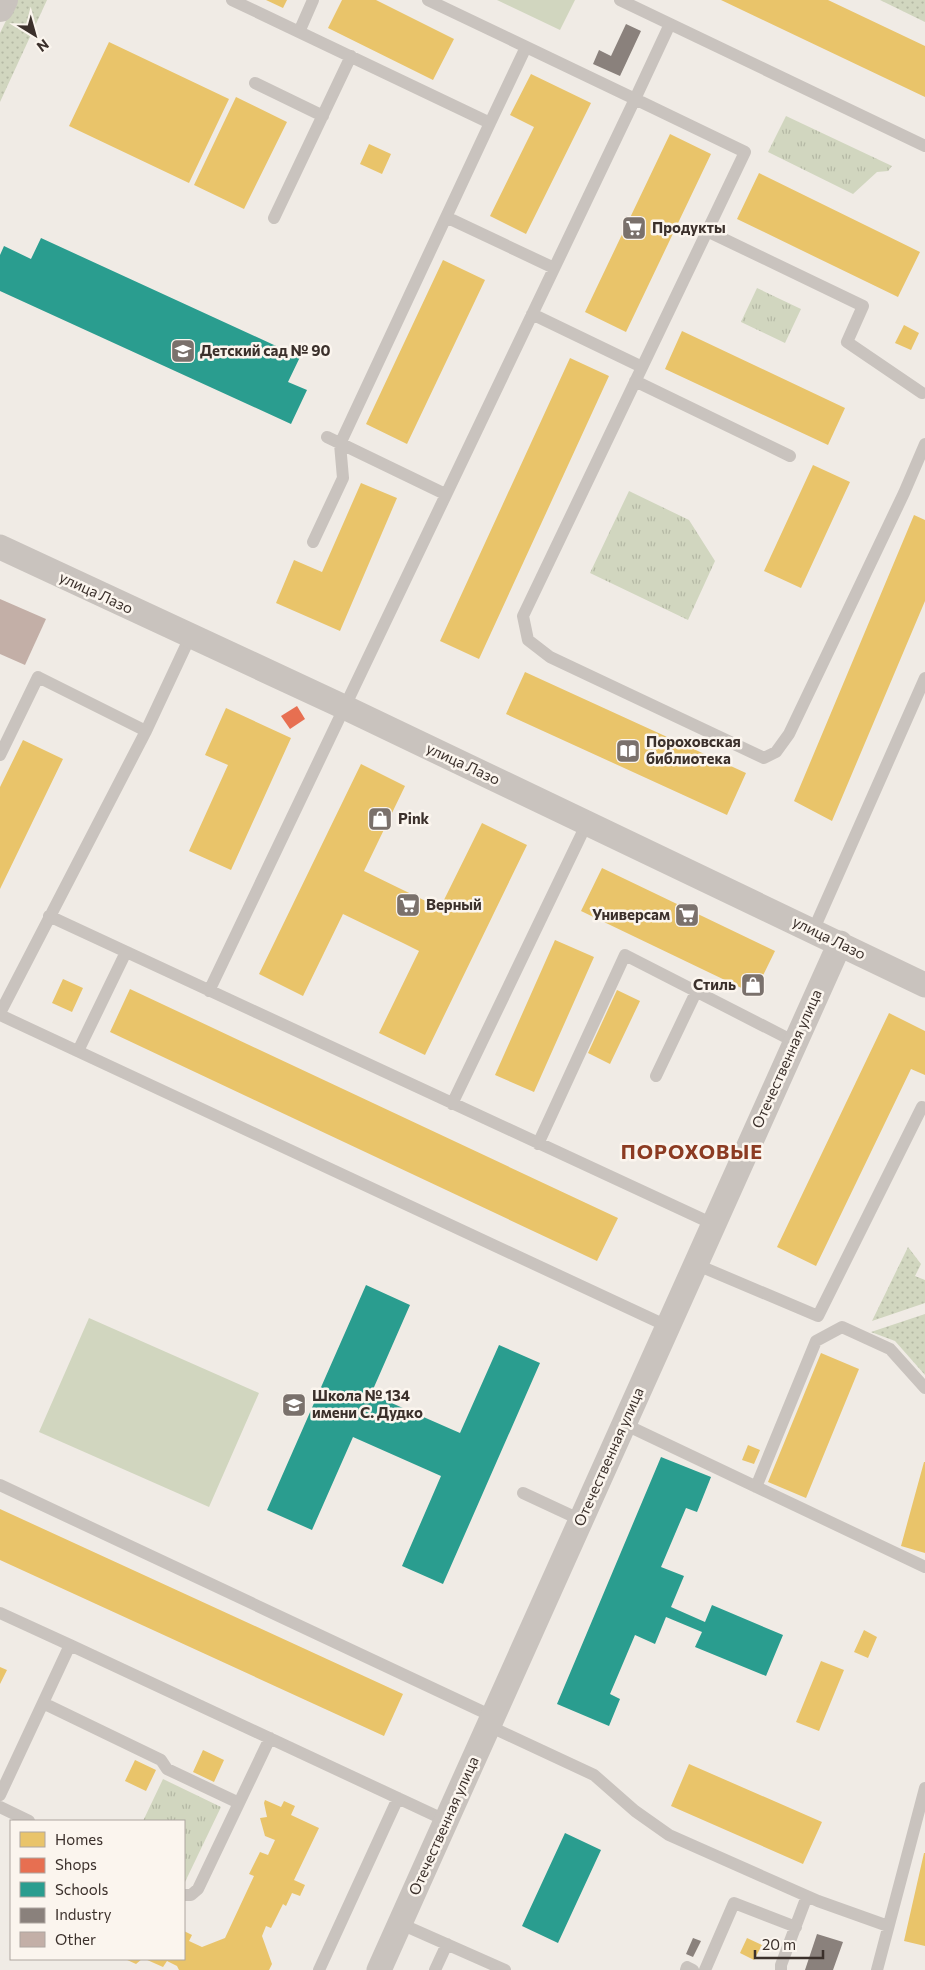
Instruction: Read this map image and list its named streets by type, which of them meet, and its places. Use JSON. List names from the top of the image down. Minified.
{"streets":{"street":["улица Лазо","Отечественная улица"]},"crossings":[["улица Лазо","Отечественная улица"]],"districts":["ПОРОХОВЫЕ"],"places":{"supermarket":["Продукты","Верный","Универсам"],"school or university":["Детский сад № 90","Школа № 134 имени С. Дудко"],"library":["Пороховская библиотека"],"shop":["Pink","Стиль"]},"legend":["Homes","Shops","Schools","Industry","Other"],"scale_bar":"20 m","north":"bottom right"}
